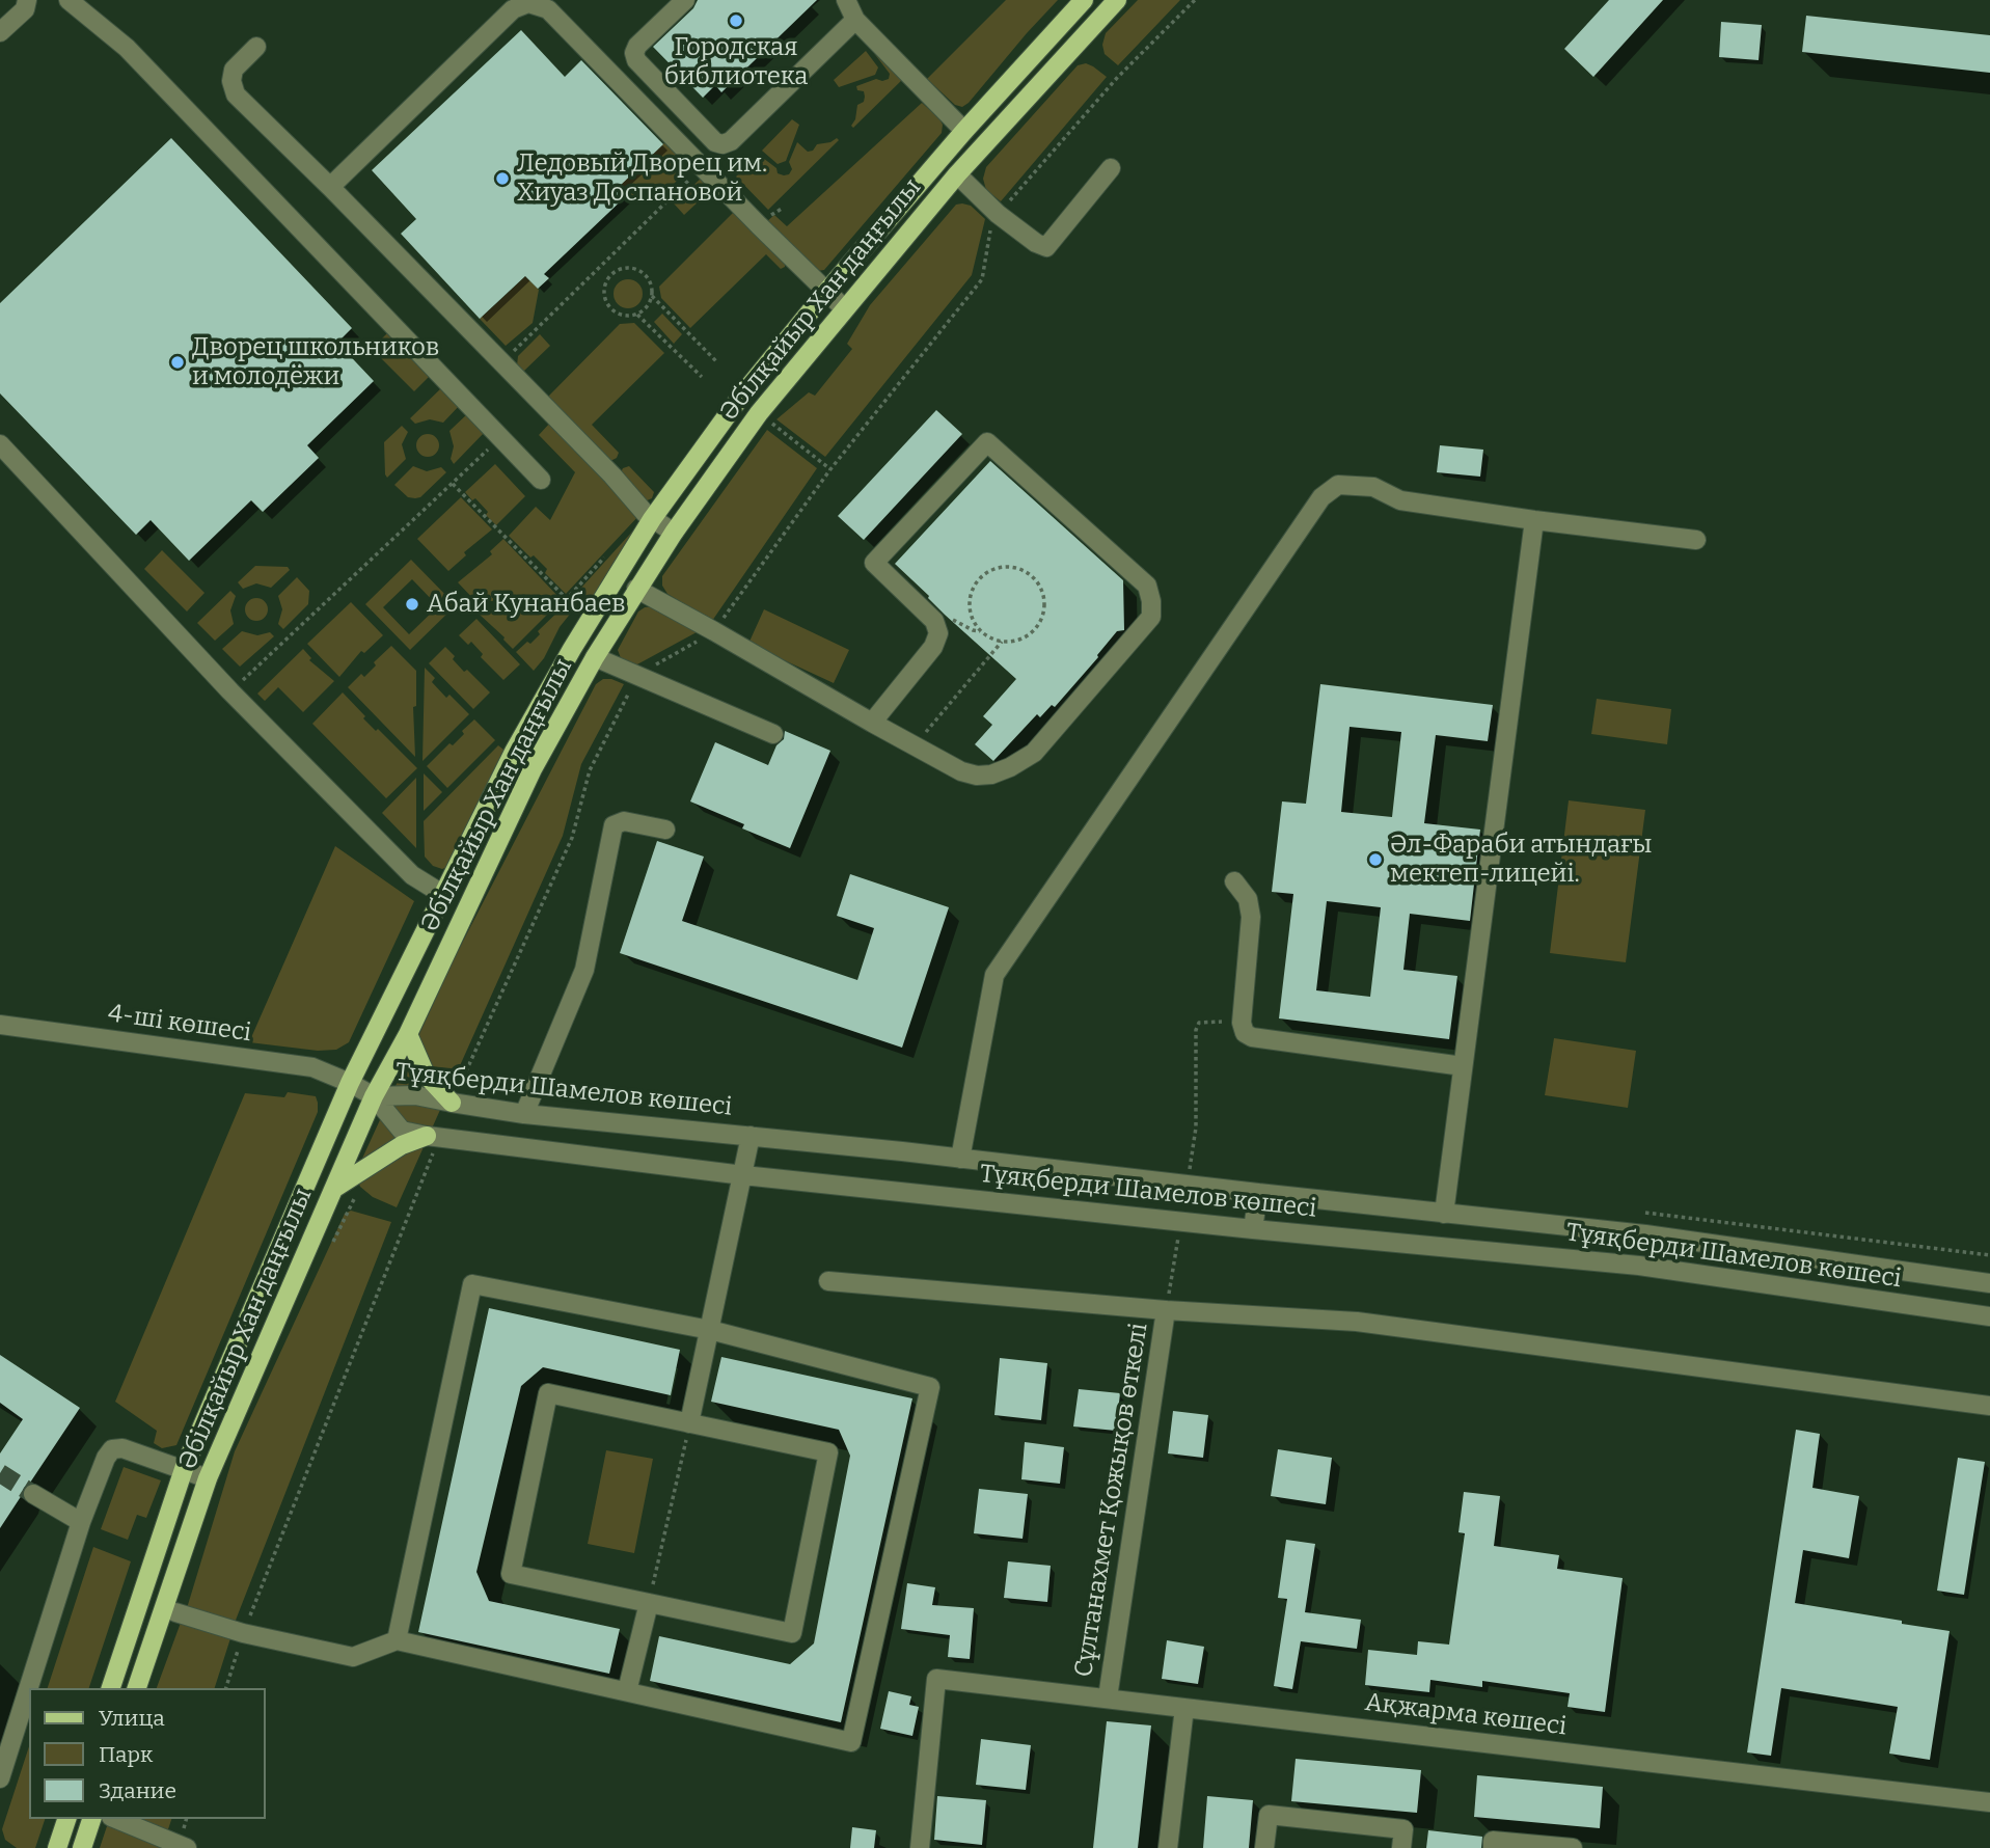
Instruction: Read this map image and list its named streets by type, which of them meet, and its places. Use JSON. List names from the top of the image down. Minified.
{"streets":{"main road":["Әбілқайыр Хан даңғылы"],"street":["4-ші көшесі","Тұяқберди Шамелов көшесі","Сұлтанахмет Қожықов өткелі","Ақжарма көшесі"]},"crossings":[["Әбілқайыр Хан даңғылы","4-ші көшесі"],["Әбілқайыр Хан даңғылы","Тұяқберди Шамелов көшесі"],["4-ші көшесі","Тұяқберди Шамелов көшесі"],["Сұлтанахмет Қожықов өткелі","Ақжарма көшесі"]],"places":["Городская библиотека","Ледовый Дворец им. Хиуаз Доспановой","Дворец школьников и молодёжи","Абай Кунанбаев","Әл-Фараби атындағы мектеп-лицейі."],"legend":["Улица","Парк","Здание"]}
